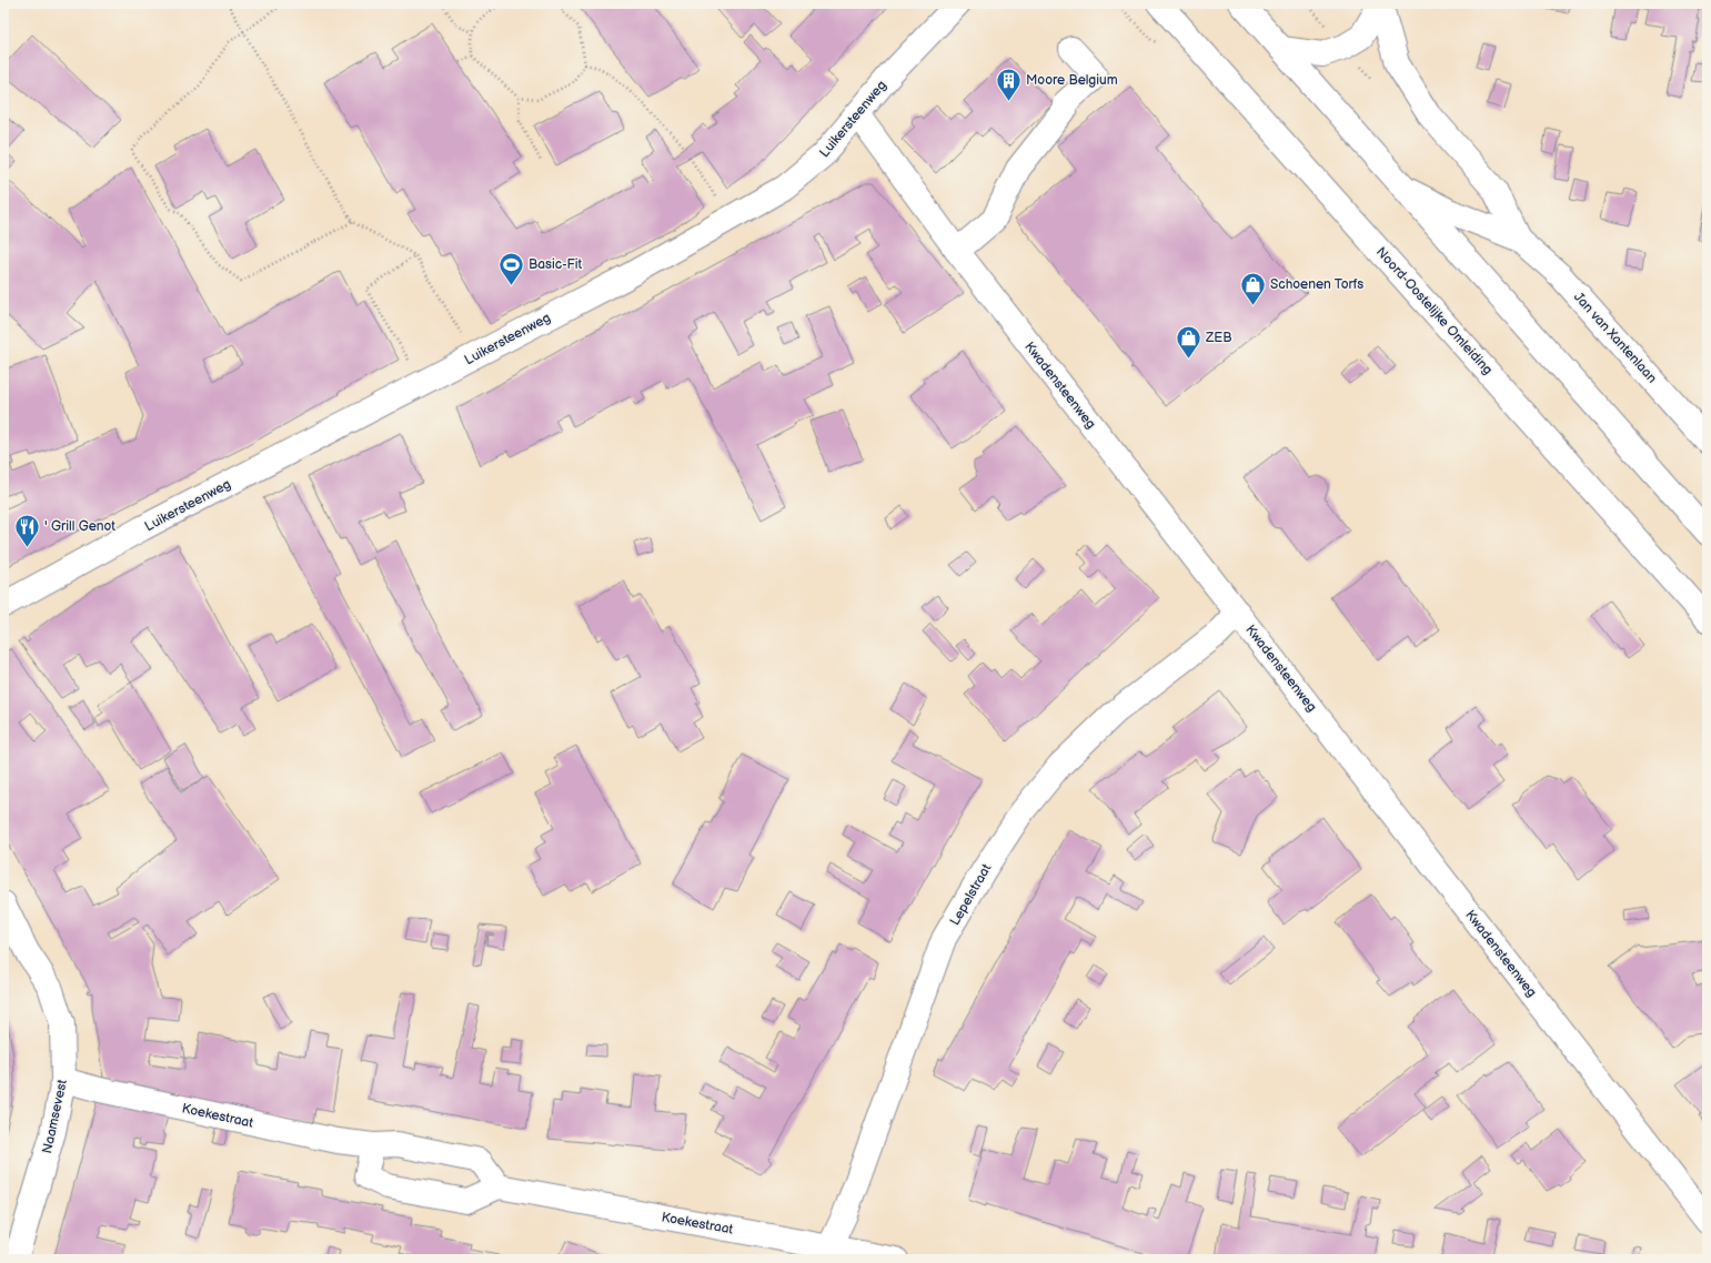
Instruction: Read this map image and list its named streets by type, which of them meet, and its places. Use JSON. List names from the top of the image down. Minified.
{"streets":{"street":["Luikersteenweg","Noord-Oostelijke Omleiding","Jan van Xantenlaan","Kwadensteenweg","Lepelstraat","Koekestraat","Naamsevest"]},"crossings":[["Luikersteenweg","Kwadensteenweg"],["Kwadensteenweg","Lepelstraat"],["Lepelstraat","Koekestraat"],["Koekestraat","Naamsevest"]],"places":{"building":["Moore Belgium"],"sports":["Basic-Fit"],"shop":["Schoenen Torfs","ZEB"],"restaurant":["' Grill Genot"]}}
